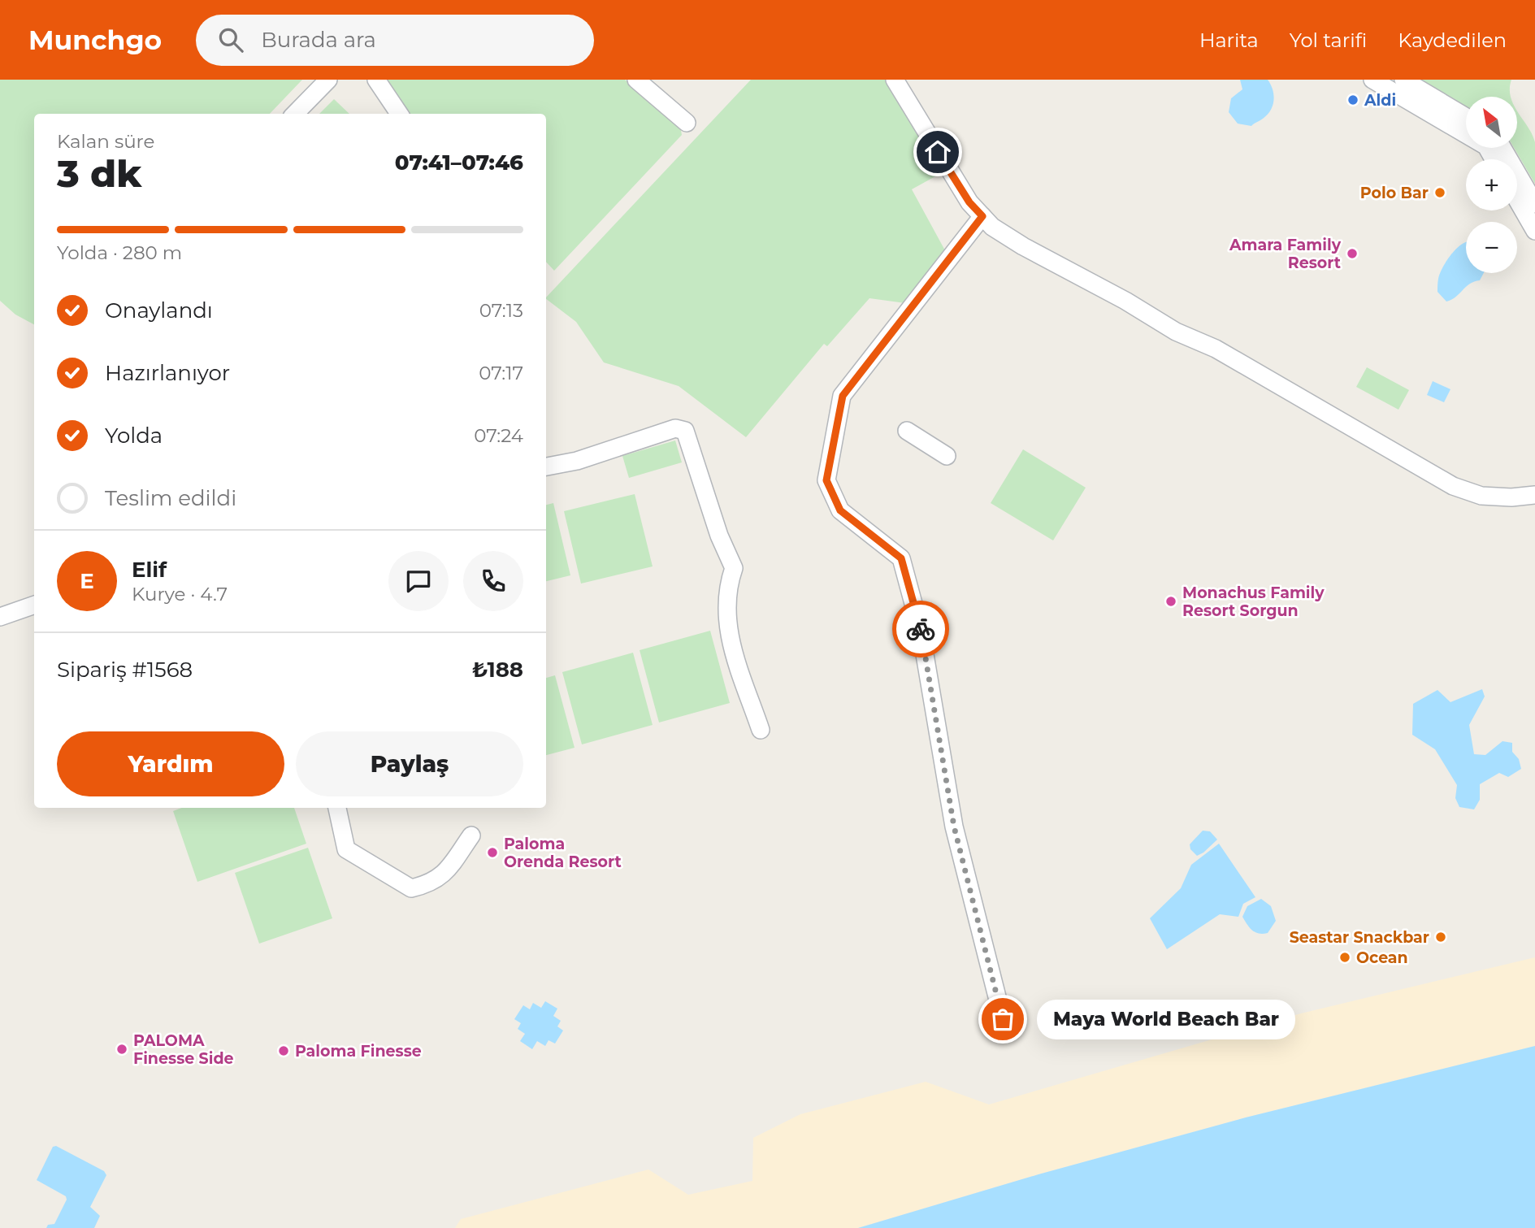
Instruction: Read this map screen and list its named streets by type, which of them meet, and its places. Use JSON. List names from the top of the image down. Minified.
{"places":["Aldi","Polo Bar","Amara Family Resort","Monachus Family Resort Sorgun","Paloma Orenda Resort","Seastar Snackbar","Ocean","Maya World Beach Bar","PALOMA Finesse Side","Paloma Finesse"],"north":"top left","page":{"header":"Munchgo","search":"Burada ara","nav":["Harita","Yol tarifi","Kaydedilen"],"map_buttons":["+","−"],"heading":["3 dk","Kalan süre","07:41–07:46"],"panel":["Elif","Kurye · 4.7","Sipariş #1568","₺188"],"bar":"Yolda · 280 m","list":[["Onaylandı","07:13"],["Hazırlanıyor","07:17"],["Yolda","07:24"],"Teslim edildi"],"round":"E","buttons":["Yardım","Paylaş"],"bubble":"Maya World Beach Bar"}}
